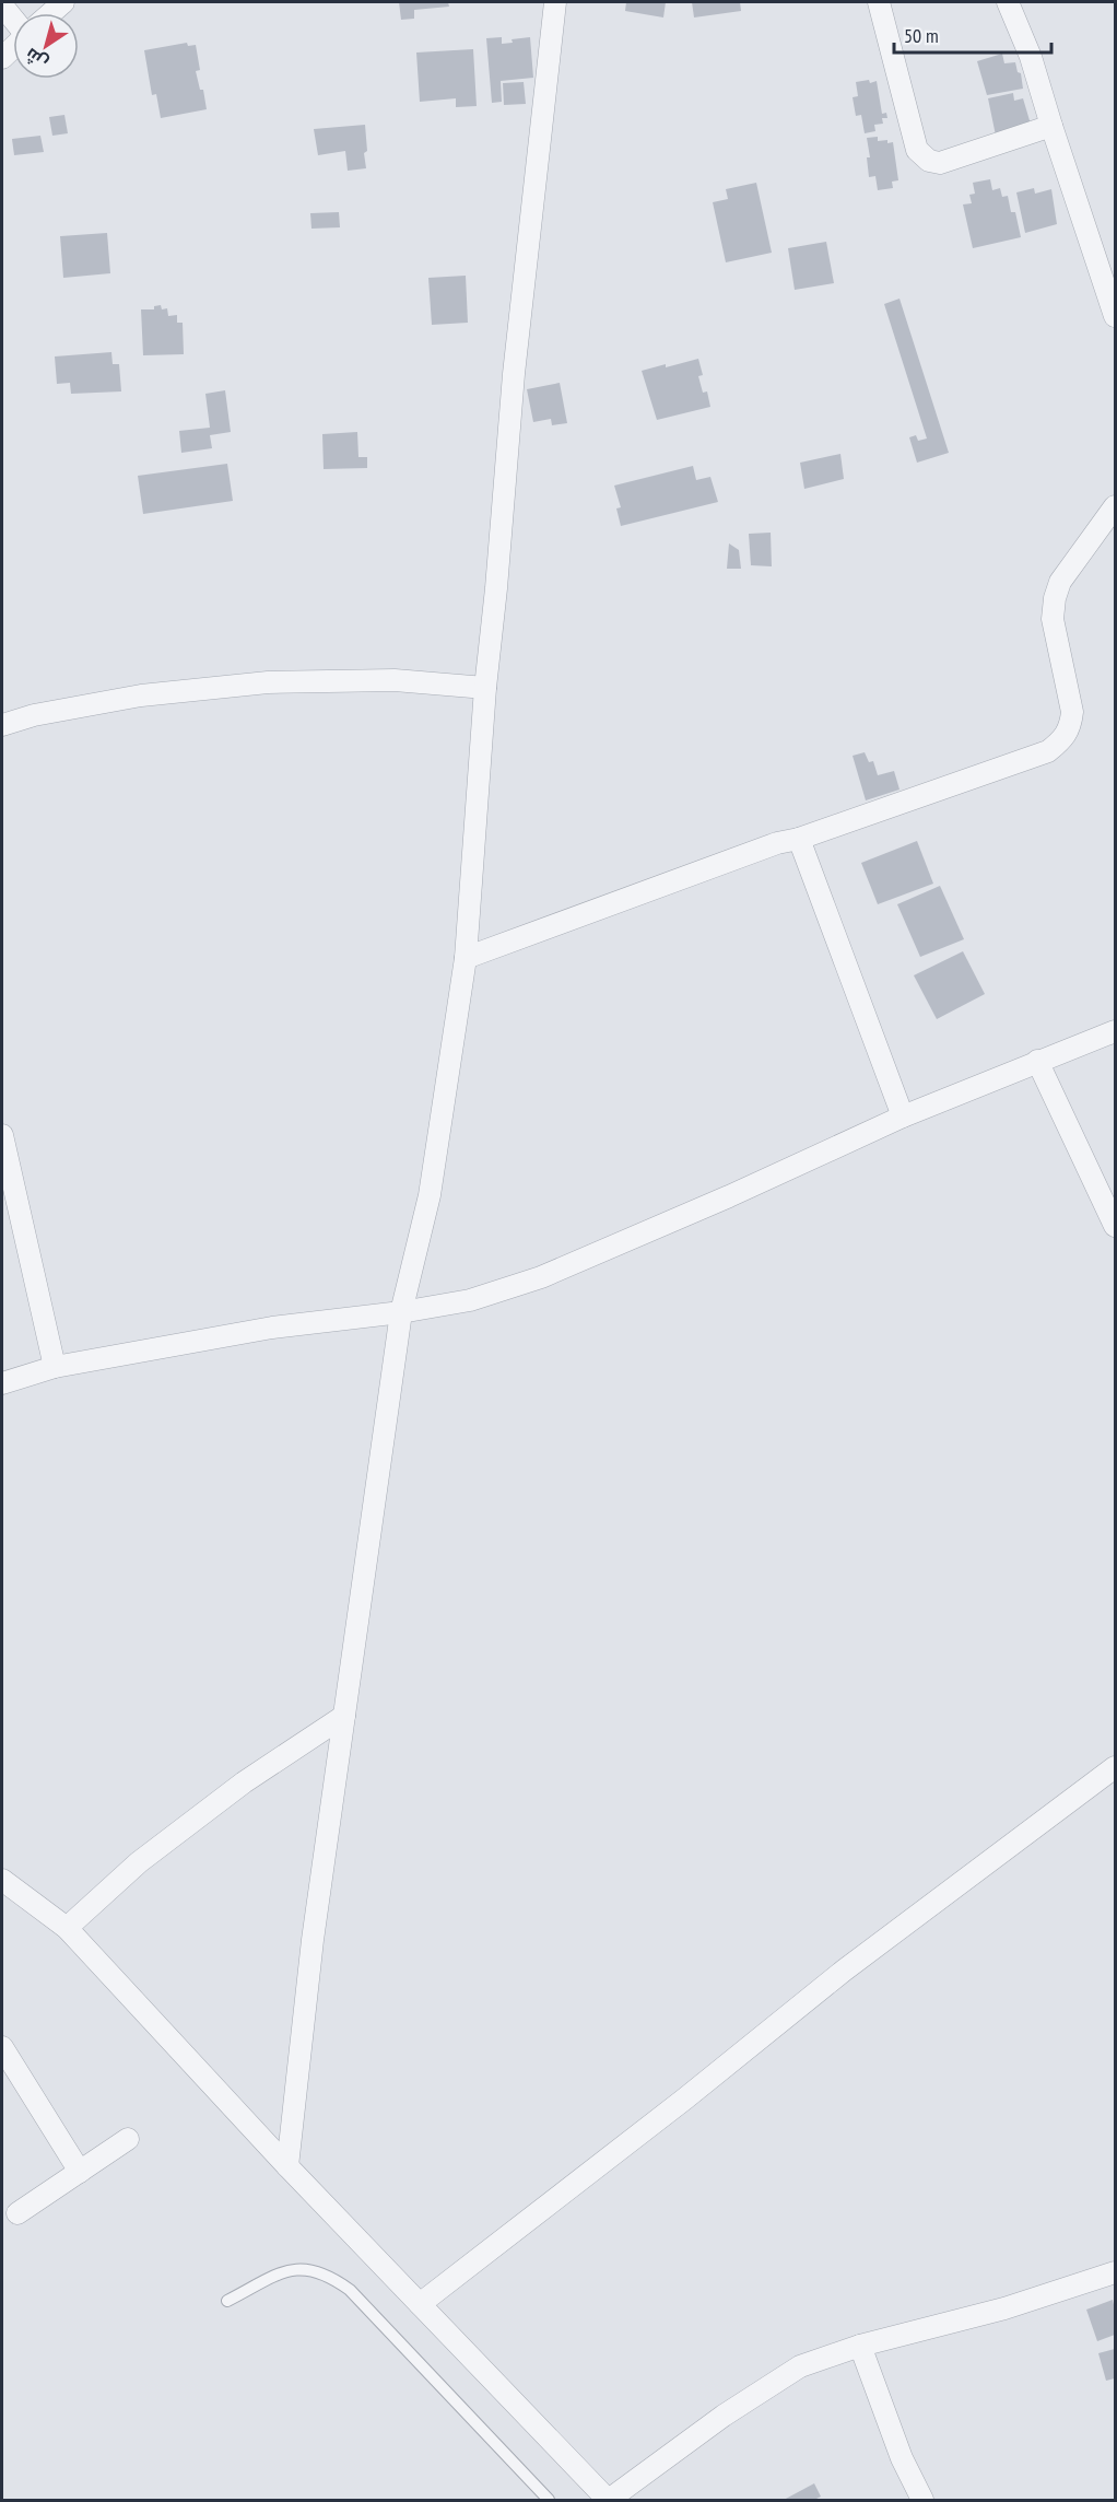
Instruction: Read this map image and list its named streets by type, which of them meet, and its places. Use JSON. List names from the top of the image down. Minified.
{"scale_bar":"50 m","north":"bottom left"}
